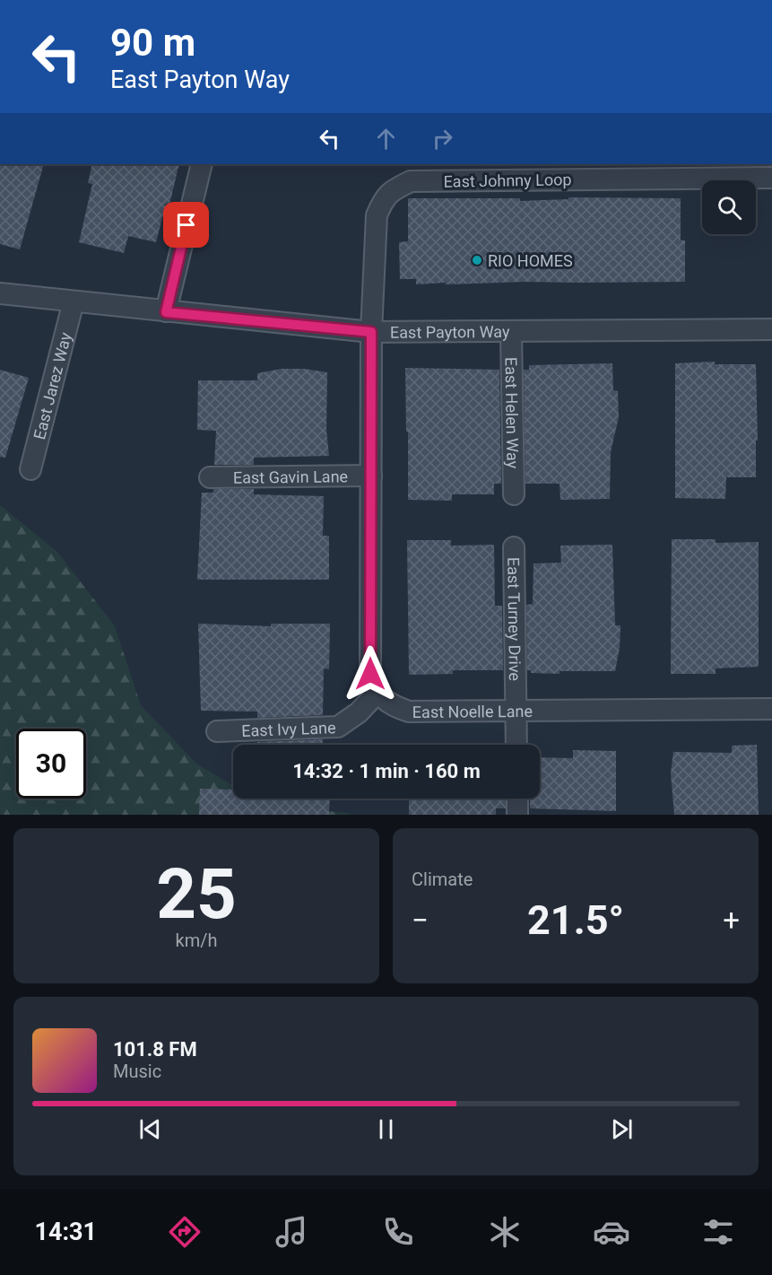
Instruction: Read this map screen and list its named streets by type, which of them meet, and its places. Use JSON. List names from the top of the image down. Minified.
{"streets":{"street":["East Johnny Loop","East Payton Way","East Jarez Way","East Helen Way","East Gavin Lane","East Turney Drive","East Noelle Lane","East Ivy Lane"]},"crossings":[["East Johnny Loop","East Payton Way"],["East Payton Way","East Jarez Way"],["East Payton Way","East Helen Way"],["East Turney Drive","East Noelle Lane"],["East Noelle Lane","East Ivy Lane"]],"places":["RIO HOMES"],"page":{"turn":["90 m","East Payton Way"],"limit":"30","trip":"14:32 · 1 min · 160 m","tile":[["25","km/h"],"Climate"],"heat":["−","21.5°","+"],"song":["101.8 FM","Music"],"tabs":"14:31"}}
